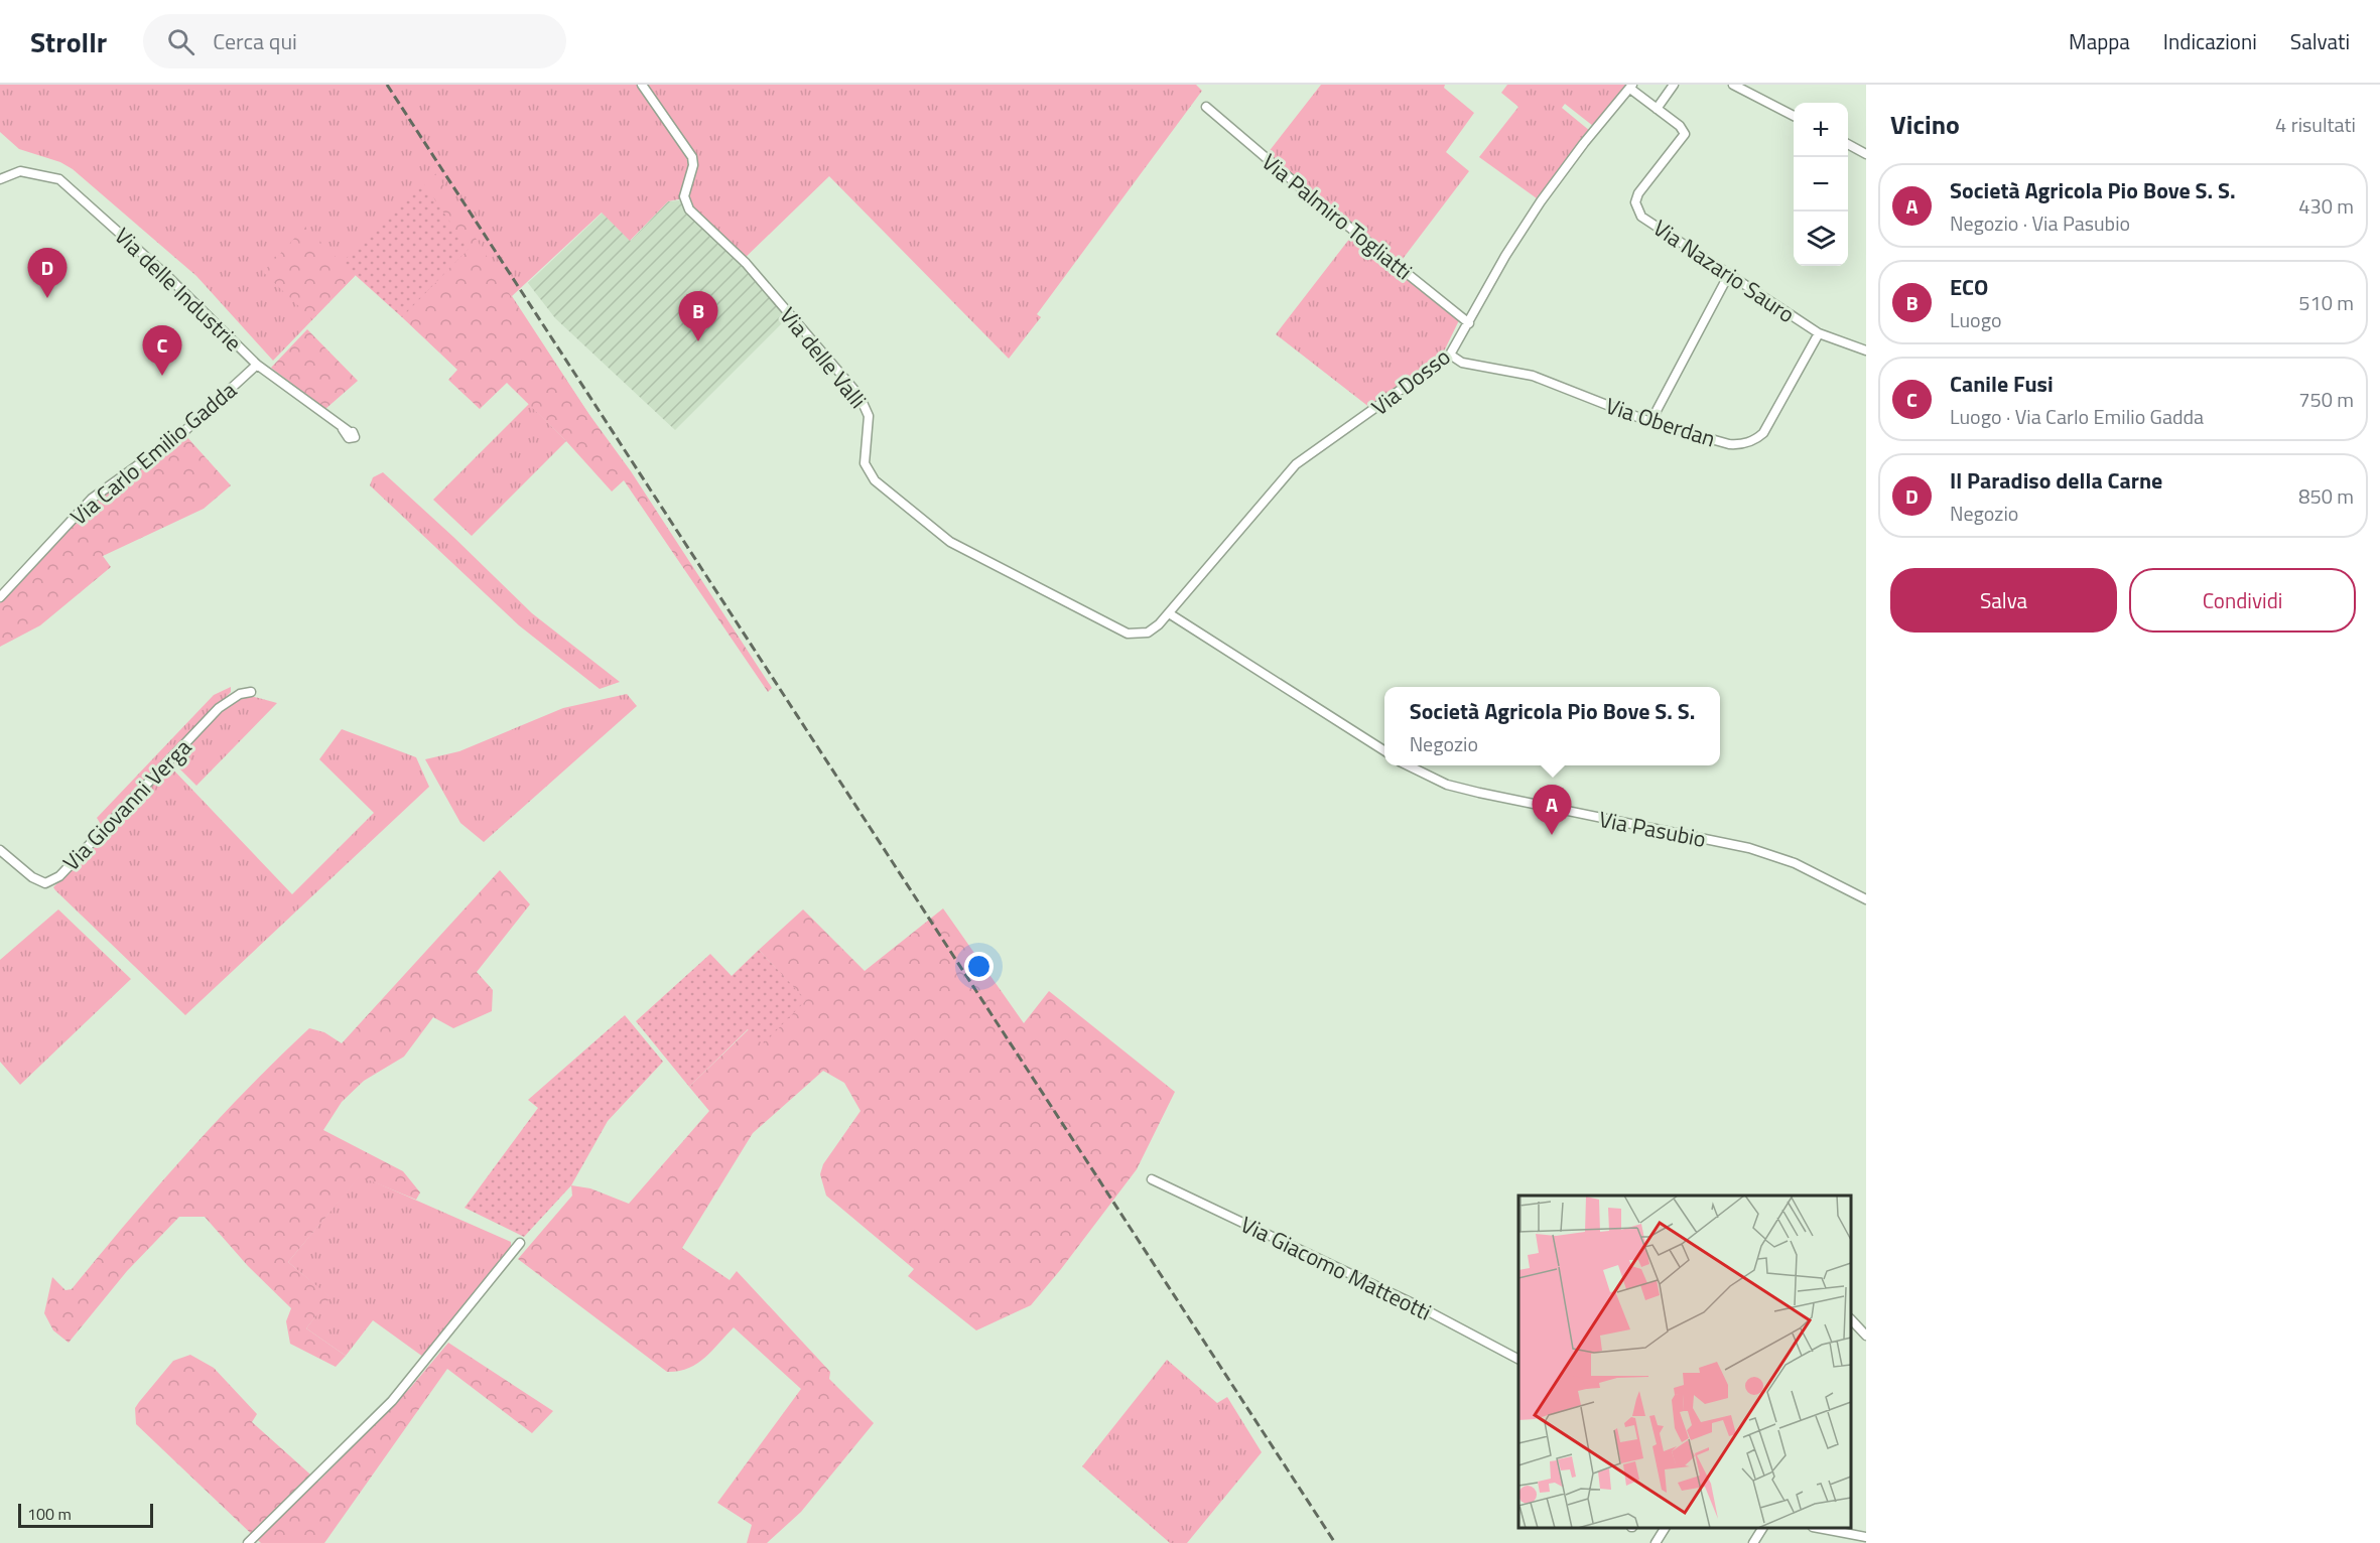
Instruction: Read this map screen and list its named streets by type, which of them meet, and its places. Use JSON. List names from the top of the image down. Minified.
{"streets":{"street":["Via Palmiro Togliatti","Via Nazario Sauro","Via delle Industrie","Via delle Valli","Via Dosso","Via Oberdan","Via Carlo Emilio Gadda","Via Giovanni Verga","Via Pasubio","Via Giacomo Matteotti"]},"crossings":[["Via Palmiro Togliatti","Via Dosso"],["Via Nazario Sauro","Via Dosso"],["Via Nazario Sauro","Via Oberdan"],["Via delle Industrie","Via Carlo Emilio Gadda"],["Via delle Valli","Via Dosso"],["Via Dosso","Via Oberdan"]],"scale_bar":"100 m","page":{"header":"Strollr","search":"Cerca qui","nav":["Mappa","Indicazioni","Salvati"],"heading":["Vicino","4 risultati"],"map_buttons":["+","−"],"list":[{"mark":"A","name":"Società Agricola Pio Bove S. S.","note":"Negozio · Via Pasubio","value":"430 m"},{"mark":"B","name":"ECO","note":"Luogo","value":"510 m"},{"mark":"C","name":"Canile Fusi","note":"Luogo · Via Carlo Emilio Gadda","value":"750 m"},{"mark":"D","name":"Il Paradiso della Carne","note":"Negozio","value":"850 m"}],"pins":["D","B","C","A"],"buttons":["Salva","Condividi"],"popup":["Società Agricola Pio Bove S. S.","Negozio"],"scale":"100 m"}}
